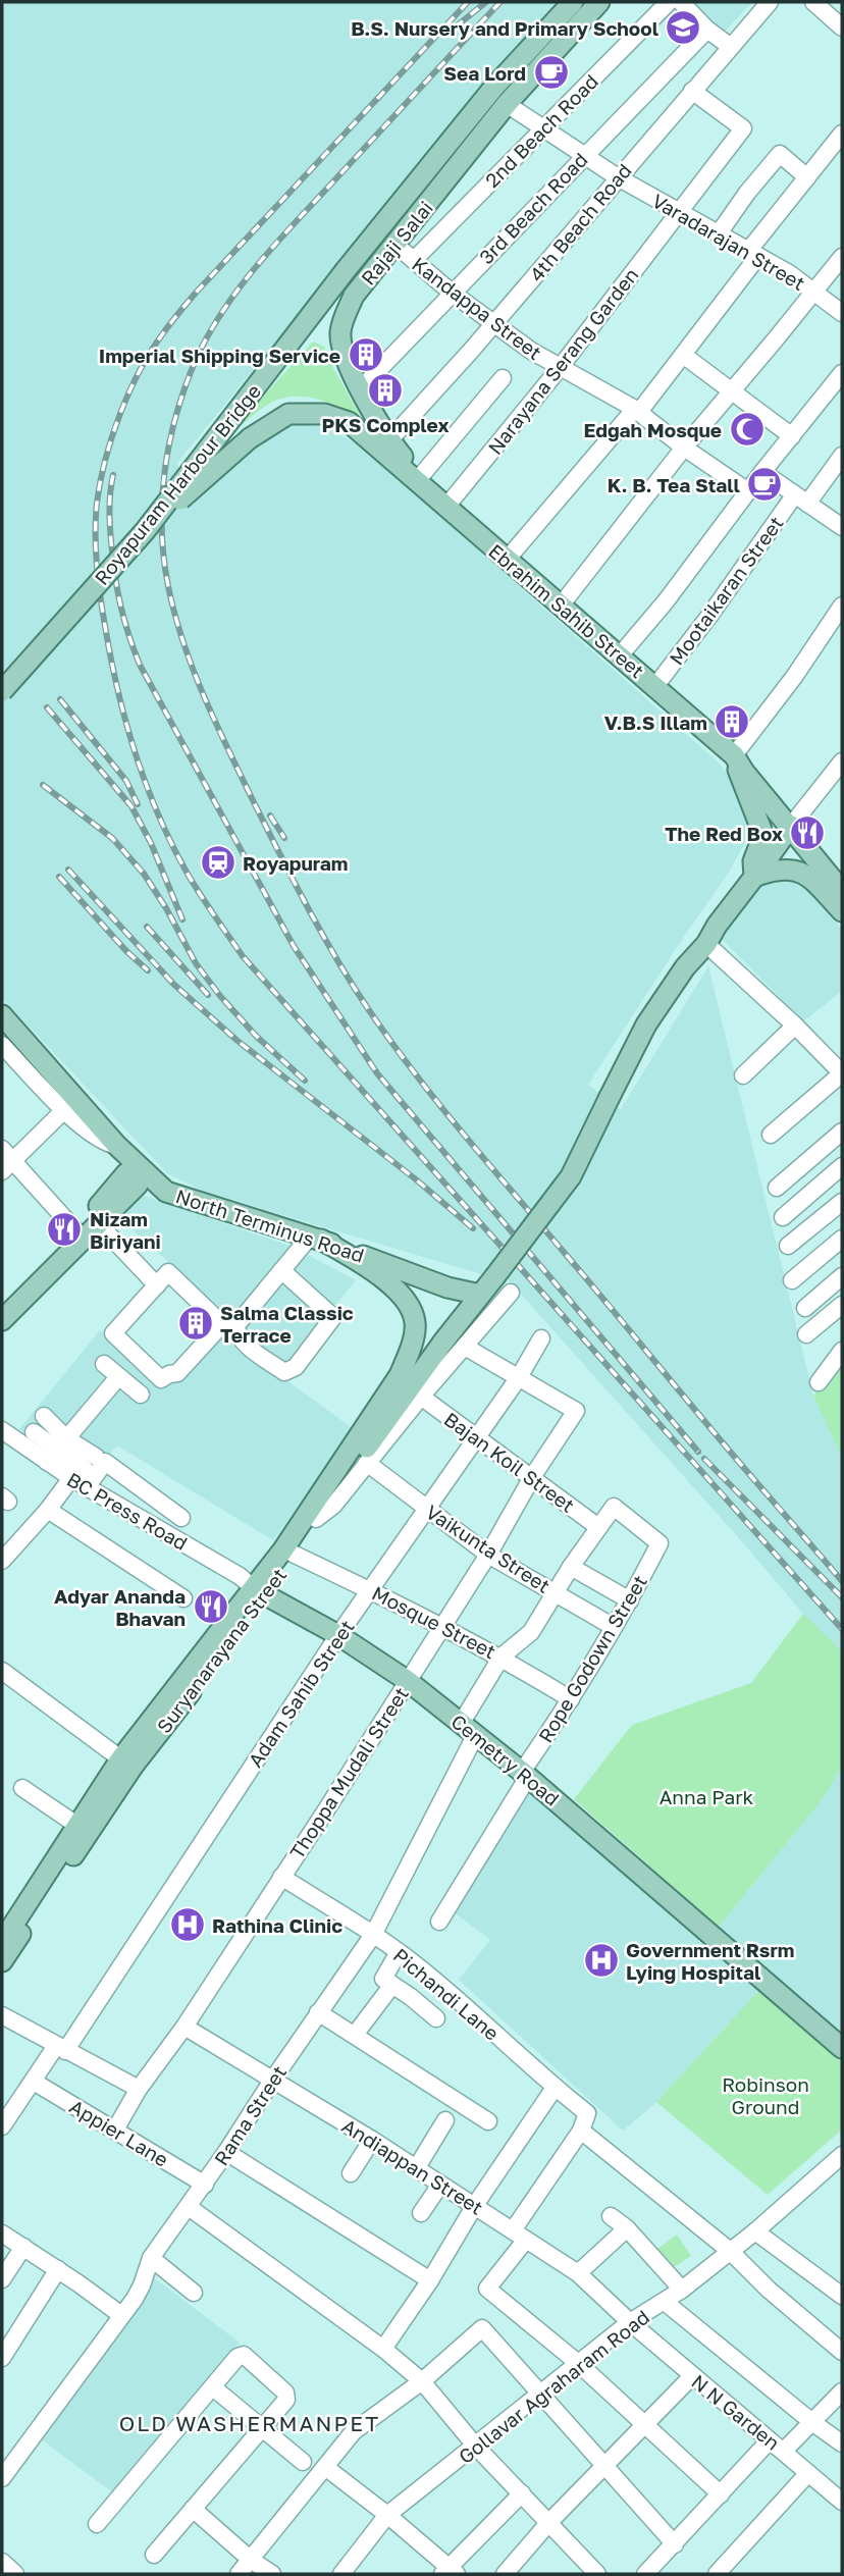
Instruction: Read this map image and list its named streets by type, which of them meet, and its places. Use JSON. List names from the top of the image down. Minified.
{"streets":{"main road":["Rajaji Salai","Royapuram Harbour Bridge","Ebrahim Sahib Street","North Terminus Road","Suryanarayana Street","Cemetry Road"],"street":["2nd Beach Road","3rd Beach Road","4th Beach Road","Varadarajan Street","Kandappa Street","Narayana Serang Garden","Mootaikaran Street","Bajan Koil Street","BC Press Road","Vaikunta Street","Mosque Street","Rope Godown Street","Adam Sahib Street","Thoppa Mudali Street","Pichandi Lane","Rama Street","Appier Lane","Andiappan Street","Gollavar Agraharam Road","N N Garden"]},"crossings":[["2nd Beach Road","Varadarajan Street"],["2nd Beach Road","Kandappa Street"],["3rd Beach Road","Varadarajan Street"],["3rd Beach Road","Rajaji Salai"],["3rd Beach Road","Kandappa Street"],["4th Beach Road","Varadarajan Street"],["4th Beach Road","Rajaji Salai"],["4th Beach Road","Kandappa Street"],["4th Beach Road","Narayana Serang Garden"],["Varadarajan Street","Rajaji Salai"],["Varadarajan Street","Narayana Serang Garden"],["Rajaji Salai","Kandappa Street"],["Rajaji Salai","Narayana Serang Garden"],["Rajaji Salai","Royapuram Harbour Bridge"],["Rajaji Salai","Ebrahim Sahib Street"],["Kandappa Street","Narayana Serang Garden"],["Narayana Serang Garden","Ebrahim Sahib Street"],["Royapuram Harbour Bridge","Ebrahim Sahib Street"],["Mootaikaran Street","Ebrahim Sahib Street"],["Ebrahim Sahib Street","Suryanarayana Street"],["North Terminus Road","Suryanarayana Street"],["Bajan Koil Street","Rope Godown Street"],["Bajan Koil Street","Adam Sahib Street"],["Bajan Koil Street","Thoppa Mudali Street"],["BC Press Road","Suryanarayana Street"],["BC Press Road","Cemetry Road"],["Vaikunta Street","Rope Godown Street"],["Vaikunta Street","Adam Sahib Street"],["Vaikunta Street","Thoppa Mudali Street"],["Mosque Street","Suryanarayana Street"],["Mosque Street","Rope Godown Street"],["Mosque Street","Adam Sahib Street"],["Mosque Street","Thoppa Mudali Street"],["Mosque Street","Rama Street"],["Suryanarayana Street","Cemetry Road"],["Rope Godown Street","Cemetry Road"],["Adam Sahib Street","Cemetry Road"],["Adam Sahib Street","Thoppa Mudali Street"],["Adam Sahib Street","Appier Lane"],["Cemetry Road","Thoppa Mudali Street"],["Cemetry Road","Rama Street"],["Thoppa Mudali Street","Pichandi Lane"],["Thoppa Mudali Street","Appier Lane"],["Thoppa Mudali Street","Andiappan Street"],["Pichandi Lane","Rama Street"],["Rama Street","Appier Lane"],["Rama Street","Andiappan Street"],["Andiappan Street","Gollavar Agraharam Road"],["Andiappan Street","N N Garden"],["Gollavar Agraharam Road","N N Garden"]],"districts":["OLD WASHERMANPET"],"parks":["Anna Park","Robinson Ground"],"places":{"school or university":["B.S. Nursery and Primary School"],"cafe":["Sea Lord","K. B. Tea Stall"],"building":["Imperial Shipping Service","PKS Complex","V.B.S Illam","Salma Classic Terrace"],"mosque":["Edgah Mosque"],"restaurant":["The Red Box","Nizam Biriyani","Adyar Ananda Bhavan"],"station":["Royapuram"],"hospital":["Rathina Clinic","Government Rsrm Lying Hospital"]}}
